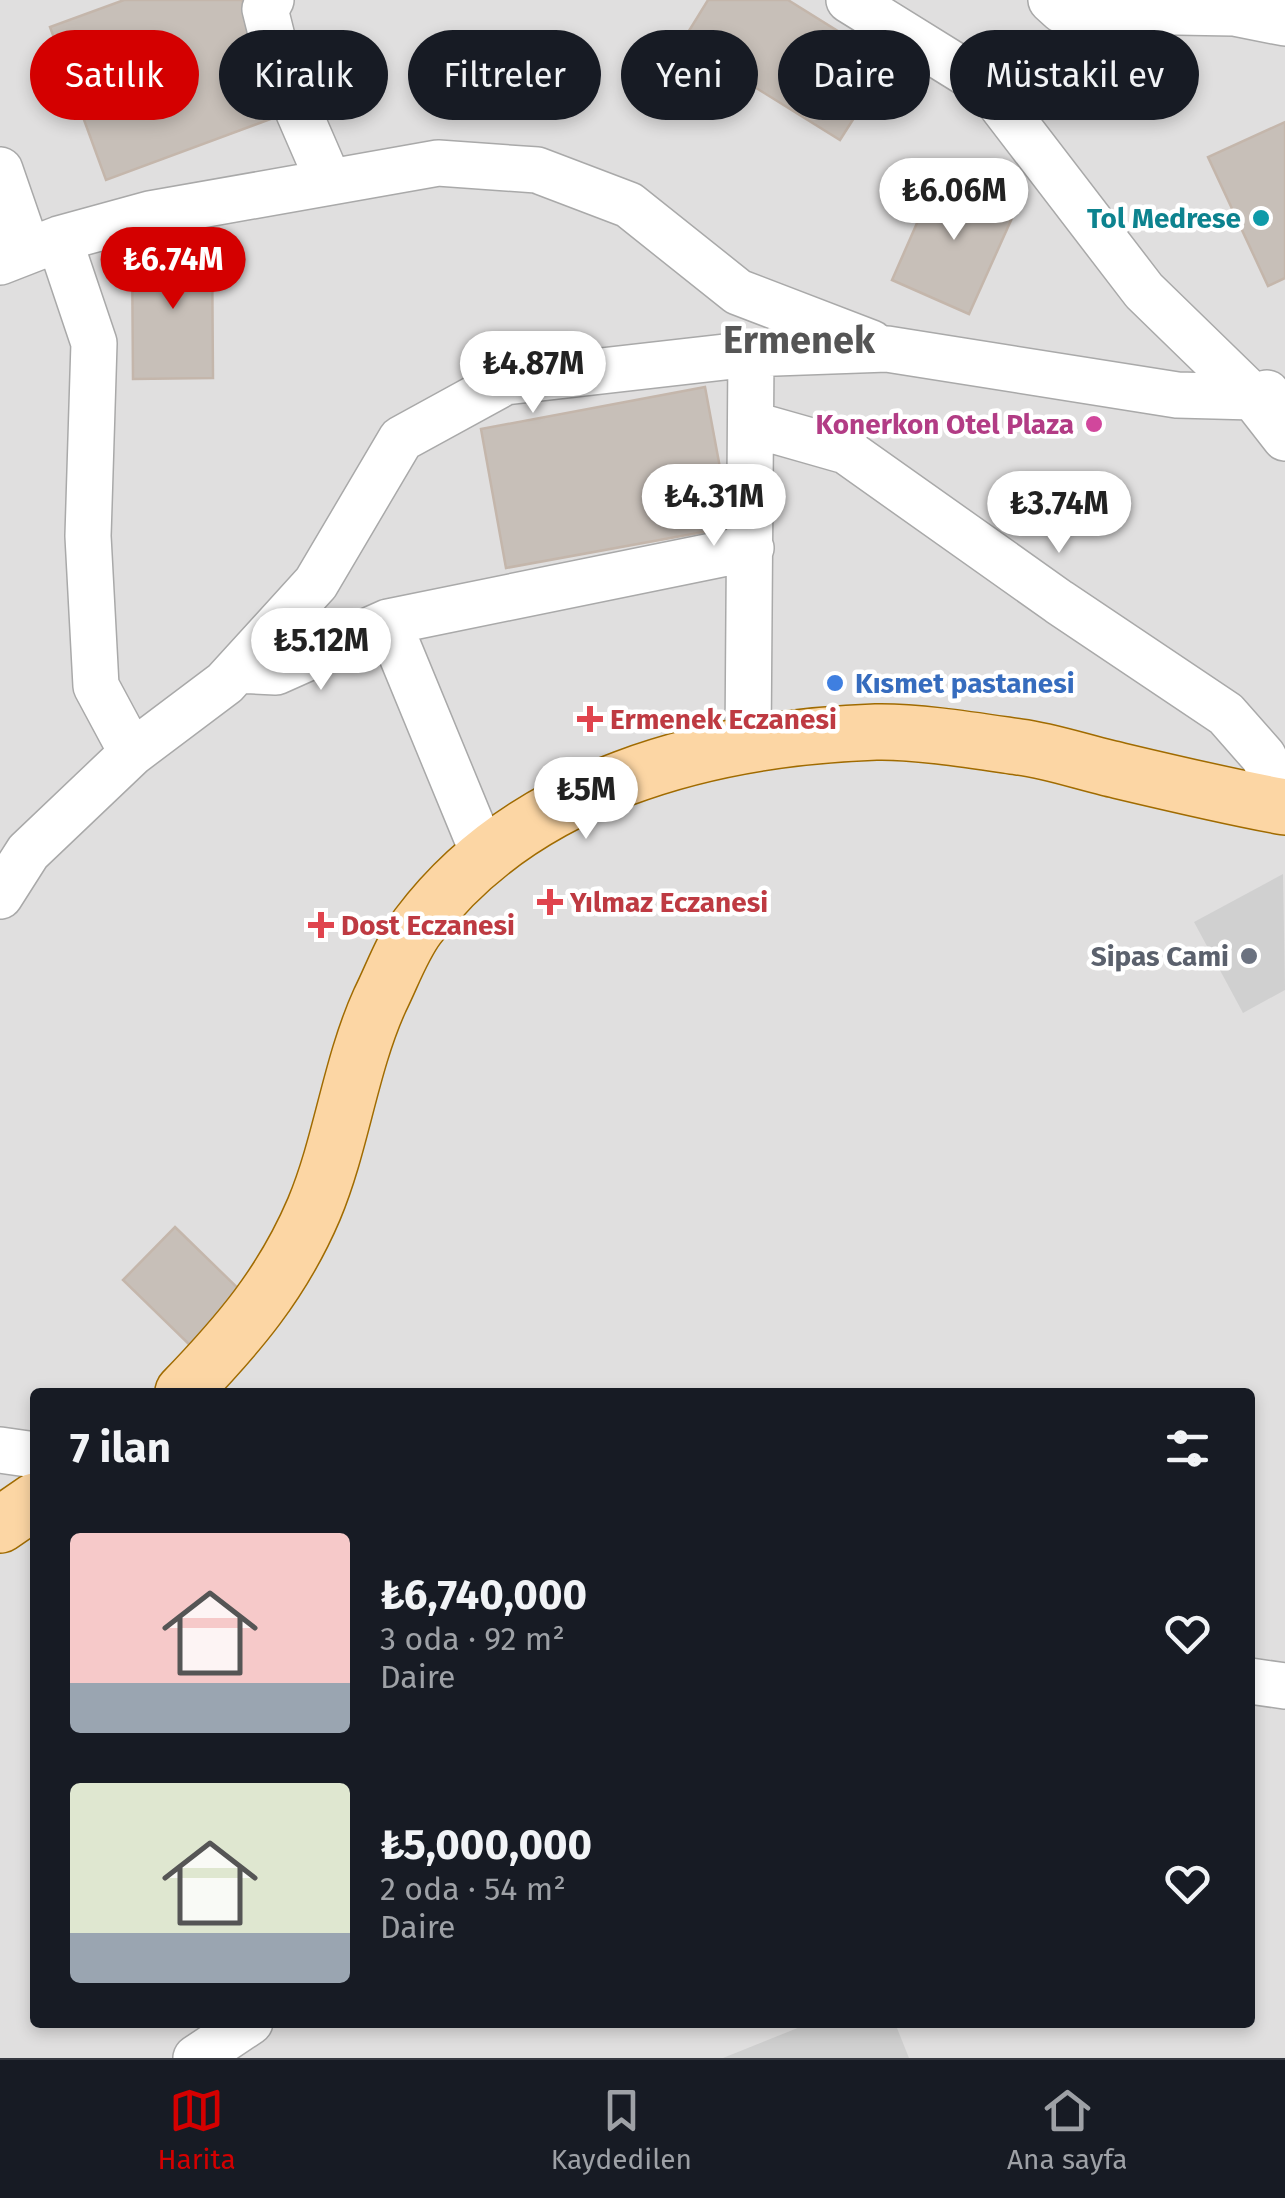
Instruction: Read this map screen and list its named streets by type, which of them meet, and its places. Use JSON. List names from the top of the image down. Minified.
{"districts":["Ermenek"],"places":{"other":["Tol Medrese","Konerkon Otel Plaza","Kısmet pastanesi","Sipas Cami"],"health":["Ermenek Eczanesi","Yılmaz Eczanesi","Dost Eczanesi"]},"page":{"chip":["Satılık","Kiralık","Filtreler","Yeni","Daire","Müstakil ev"],"price":["₺6.06M","₺6.74M","₺4.87M","₺4.31M","₺3.74M","₺5.12M","₺5M"],"heading":"7 ilan","list":[{"name":"₺6,740,000","note":"3 oda · 92 m² · Daire"},{"name":"₺5,000,000","note":"2 oda · 54 m² · Daire"}],"tabs":["Harita","Kaydedilen","Ana sayfa"]}}
